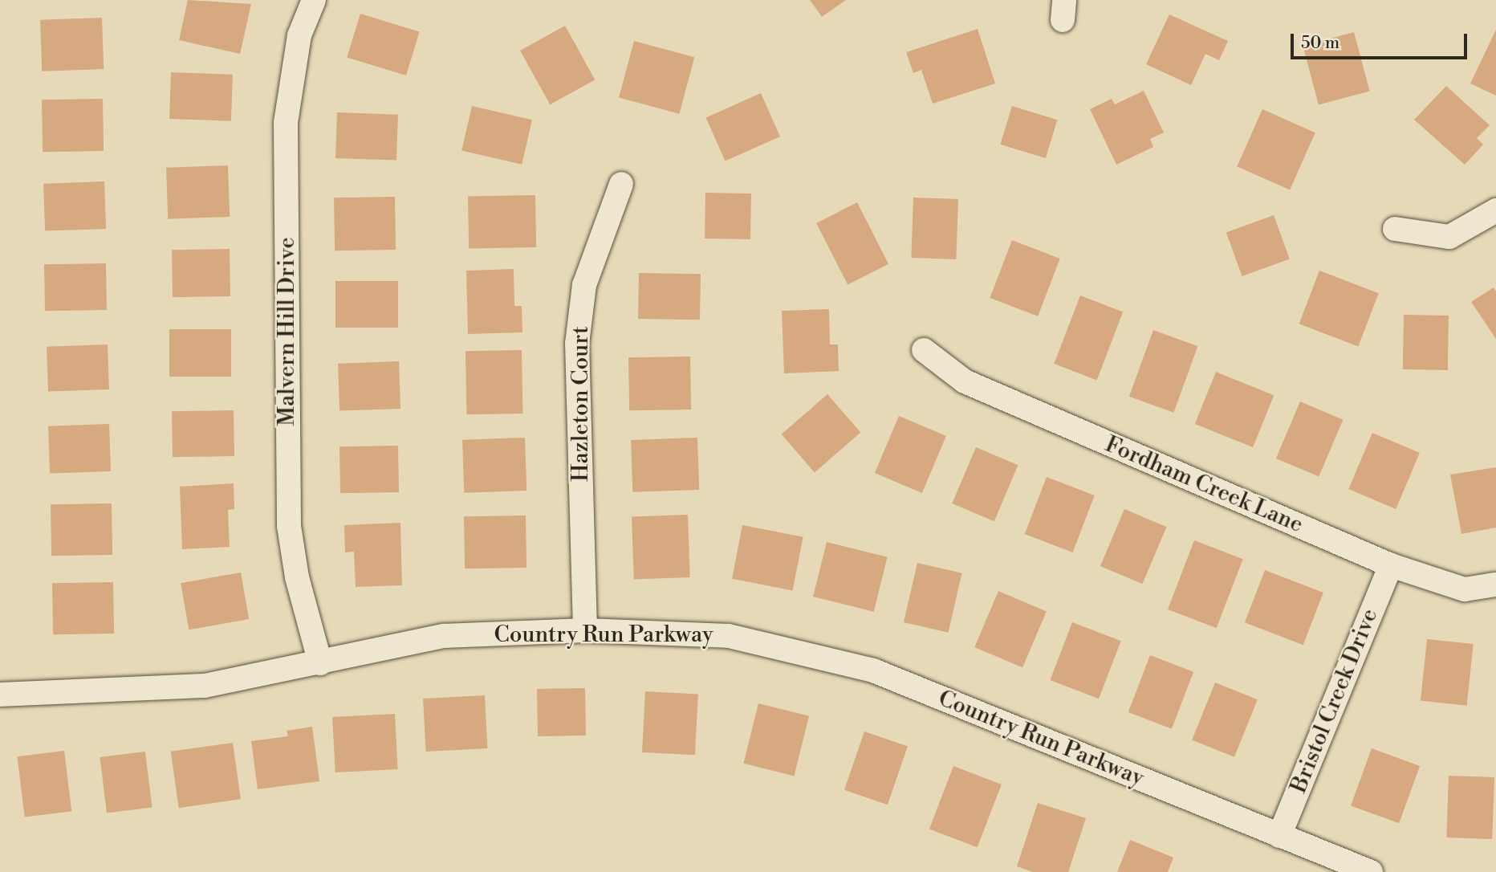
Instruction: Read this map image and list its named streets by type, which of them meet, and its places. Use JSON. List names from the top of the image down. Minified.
{"streets":{"street":["Malvern Hill Drive","Hazleton Court","Fordham Creek Lane","Country Run Parkway","Bristol Creek Drive"]},"crossings":[["Malvern Hill Drive","Country Run Parkway"],["Hazleton Court","Country Run Parkway"],["Fordham Creek Lane","Bristol Creek Drive"],["Country Run Parkway","Bristol Creek Drive"]],"scale_bar":"50 m"}
